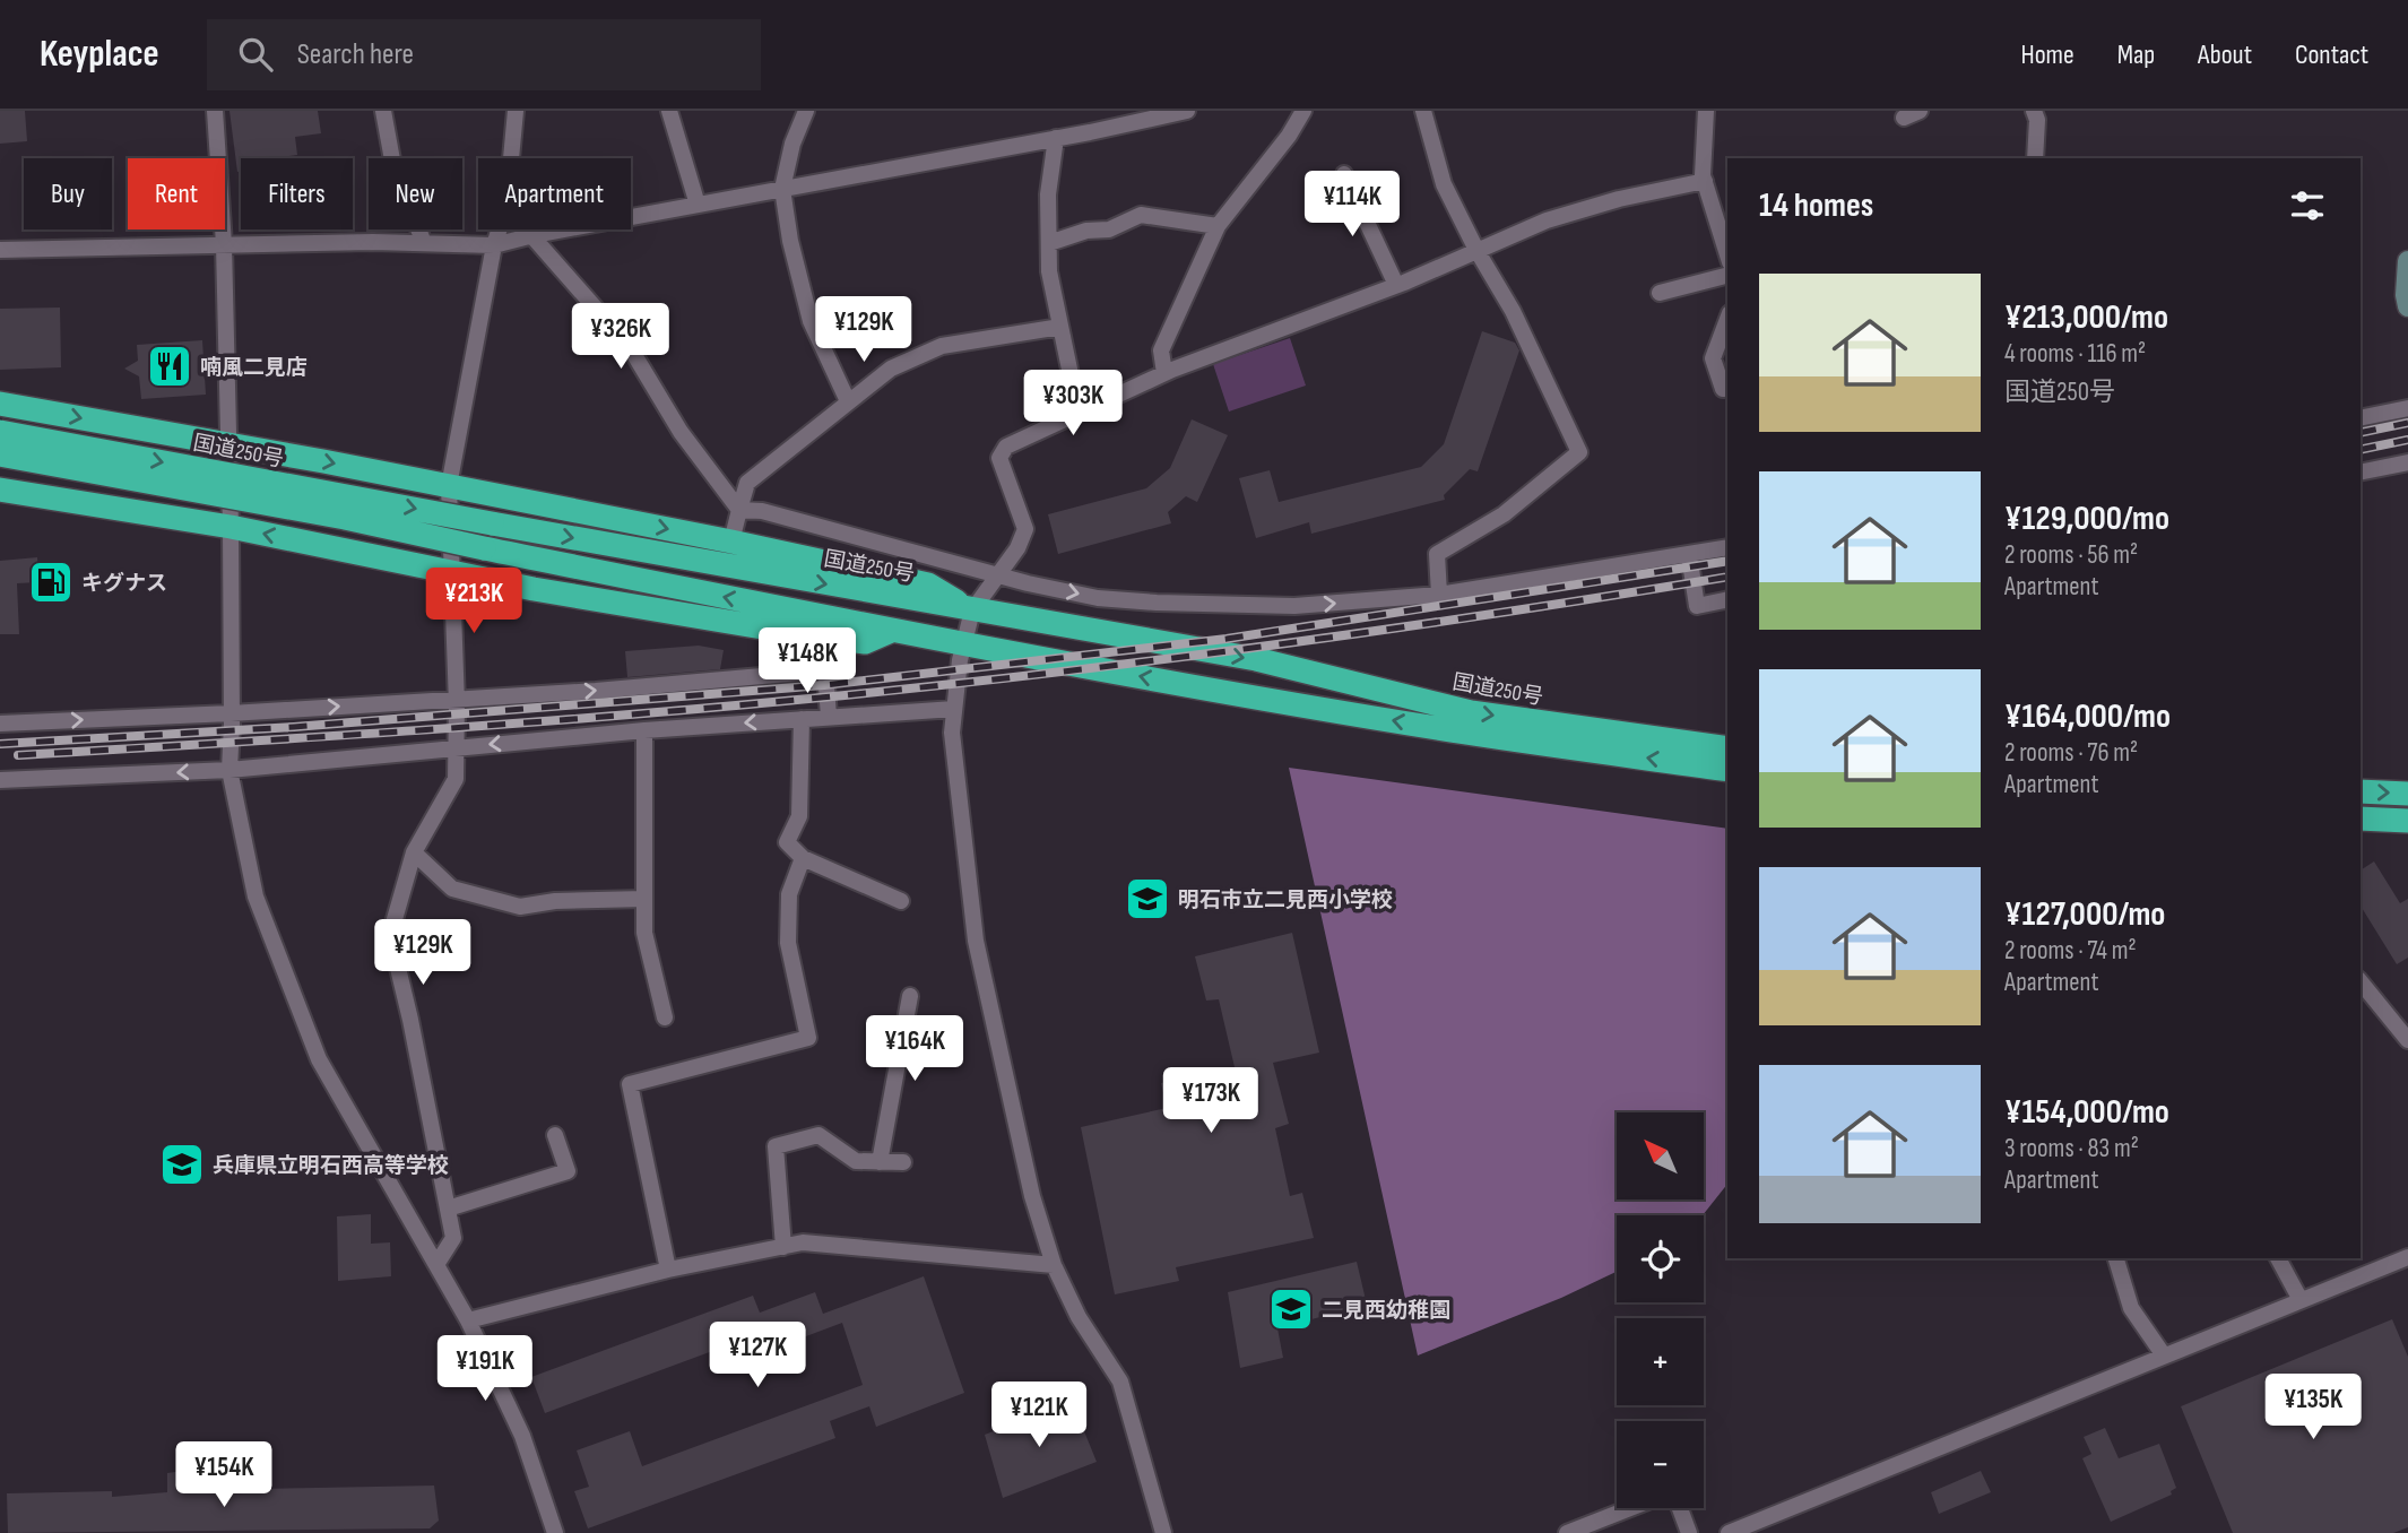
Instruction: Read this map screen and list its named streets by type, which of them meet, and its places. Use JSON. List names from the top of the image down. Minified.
{"streets":{"highway":["国道250号"]},"places":{"restaurant":["喃風二見店"],"fuel station":["キグナス"],"school or university":["明石市立二見西小学校","兵庫県立明石西高等学校","二見西幼稚園"]},"north":"top left","page":{"header":"Keyplace","search":"Search here","nav":["Home","Map","About","Contact"],"chip":["Buy","Rent","Filters","New","Apartment"],"heading":"14 homes","price":["¥114K","¥129K","¥326K","¥303K","¥213K","¥148K","¥129K","¥164K","¥173K","¥127K","¥191K","¥135K","¥121K","¥154K"],"list":[{"name":"¥213,000/mo","note":"4 rooms · 116 m² · 国道250号"},{"name":"¥129,000/mo","note":"2 rooms · 56 m² · Apartment"},{"name":"¥164,000/mo","note":"2 rooms · 76 m² · Apartment"},{"name":"¥127,000/mo","note":"2 rooms · 74 m² · Apartment"},{"name":"¥154,000/mo","note":"3 rooms · 83 m² · Apartment"}],"map_buttons":["+","−"]}}
